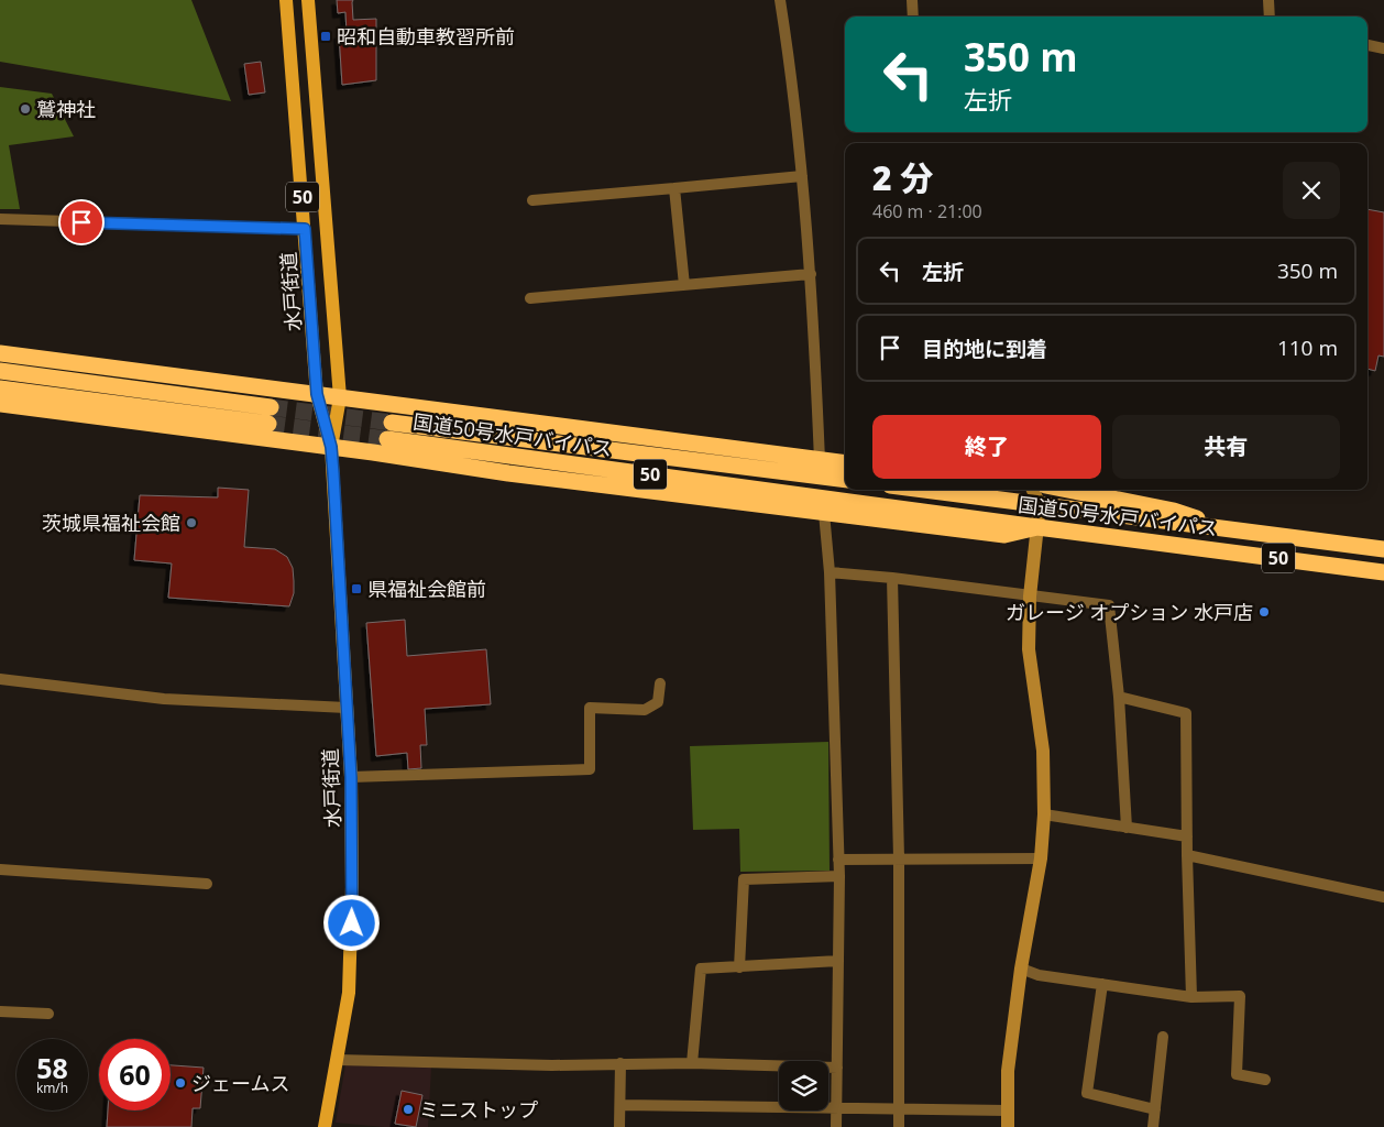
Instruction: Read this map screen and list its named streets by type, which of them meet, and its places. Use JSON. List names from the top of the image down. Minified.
{"streets":{"highway":["50","国道50号水戸バイパス"],"main road":["水戸街道"]},"places":{"transit":["昭和自動車教習所前","県福祉会館前"],"other":["鷲神社","茨城県福祉会館","ガレージ オプション 水戸店","ジェームス","ミニストップ"]},"page":{"turn":["350 m","左折"],"heading":["2 分","460 m · 21:00"],"list":[{"name":"左折","value":"350 m"},{"name":"目的地に到着","value":"110 m"}],"buttons":["終了","共有"],"speed":"58 km/h","limit":"60"}}
